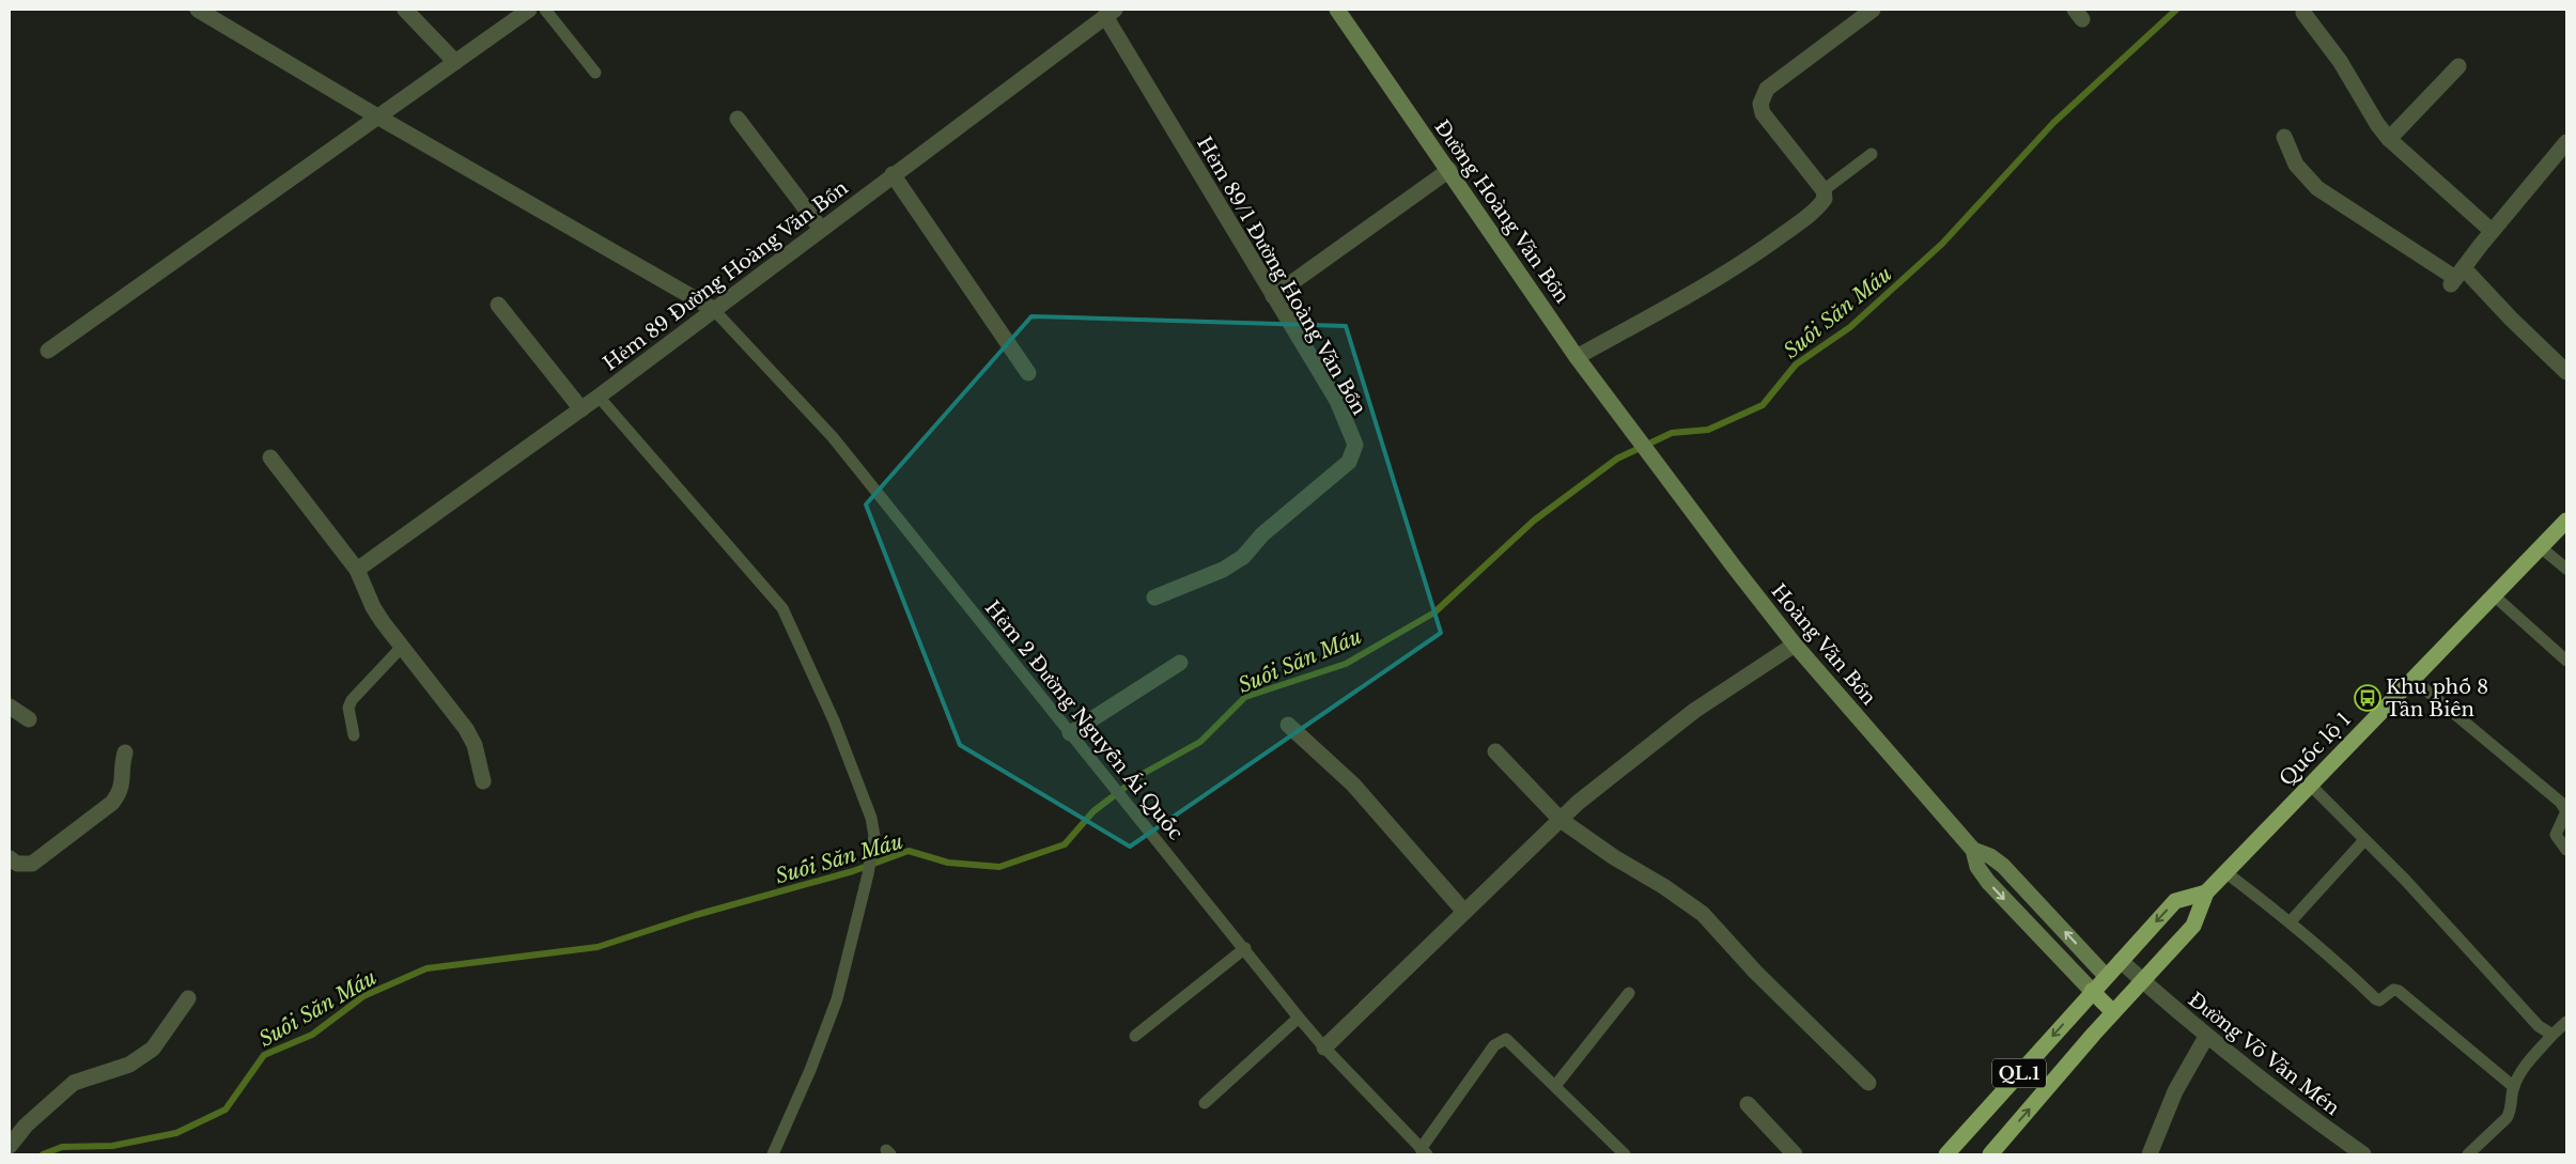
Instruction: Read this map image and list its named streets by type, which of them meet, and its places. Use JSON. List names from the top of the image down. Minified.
{"streets":{"highway":["Quốc lộ 1","QL.1"],"main road":["Đường Hoàng Văn Bổn","Hoàng Văn Bổn"],"street":["Hẻm 89 Đường Hoàng Văn Bổn","Hẻm 89/1 Đường Hoàng Văn Bổn","Đường Võ Văn Mén"],"lane":["Hẻm 2 Đường Nguyễn Ái Quốc"]},"crossings":[["Đường Hoàng Văn Bổn","Hoàng Văn Bổn"],["Hẻm 89 Đường Hoàng Văn Bổn","Hẻm 89/1 Đường Hoàng Văn Bổn"],["Hẻm 89 Đường Hoàng Văn Bổn","Hẻm 2 Đường Nguyễn Ái Quốc"],["Hoàng Văn Bổn","QL.1"],["Quốc lộ 1","Đường Võ Văn Mén"],["Quốc lộ 1","QL.1"],["Đường Võ Văn Mén","QL.1"]],"water":["Suối Săn Máu"],"places":{"bus stop":["Khu phố 8 Tân Biên"]}}
